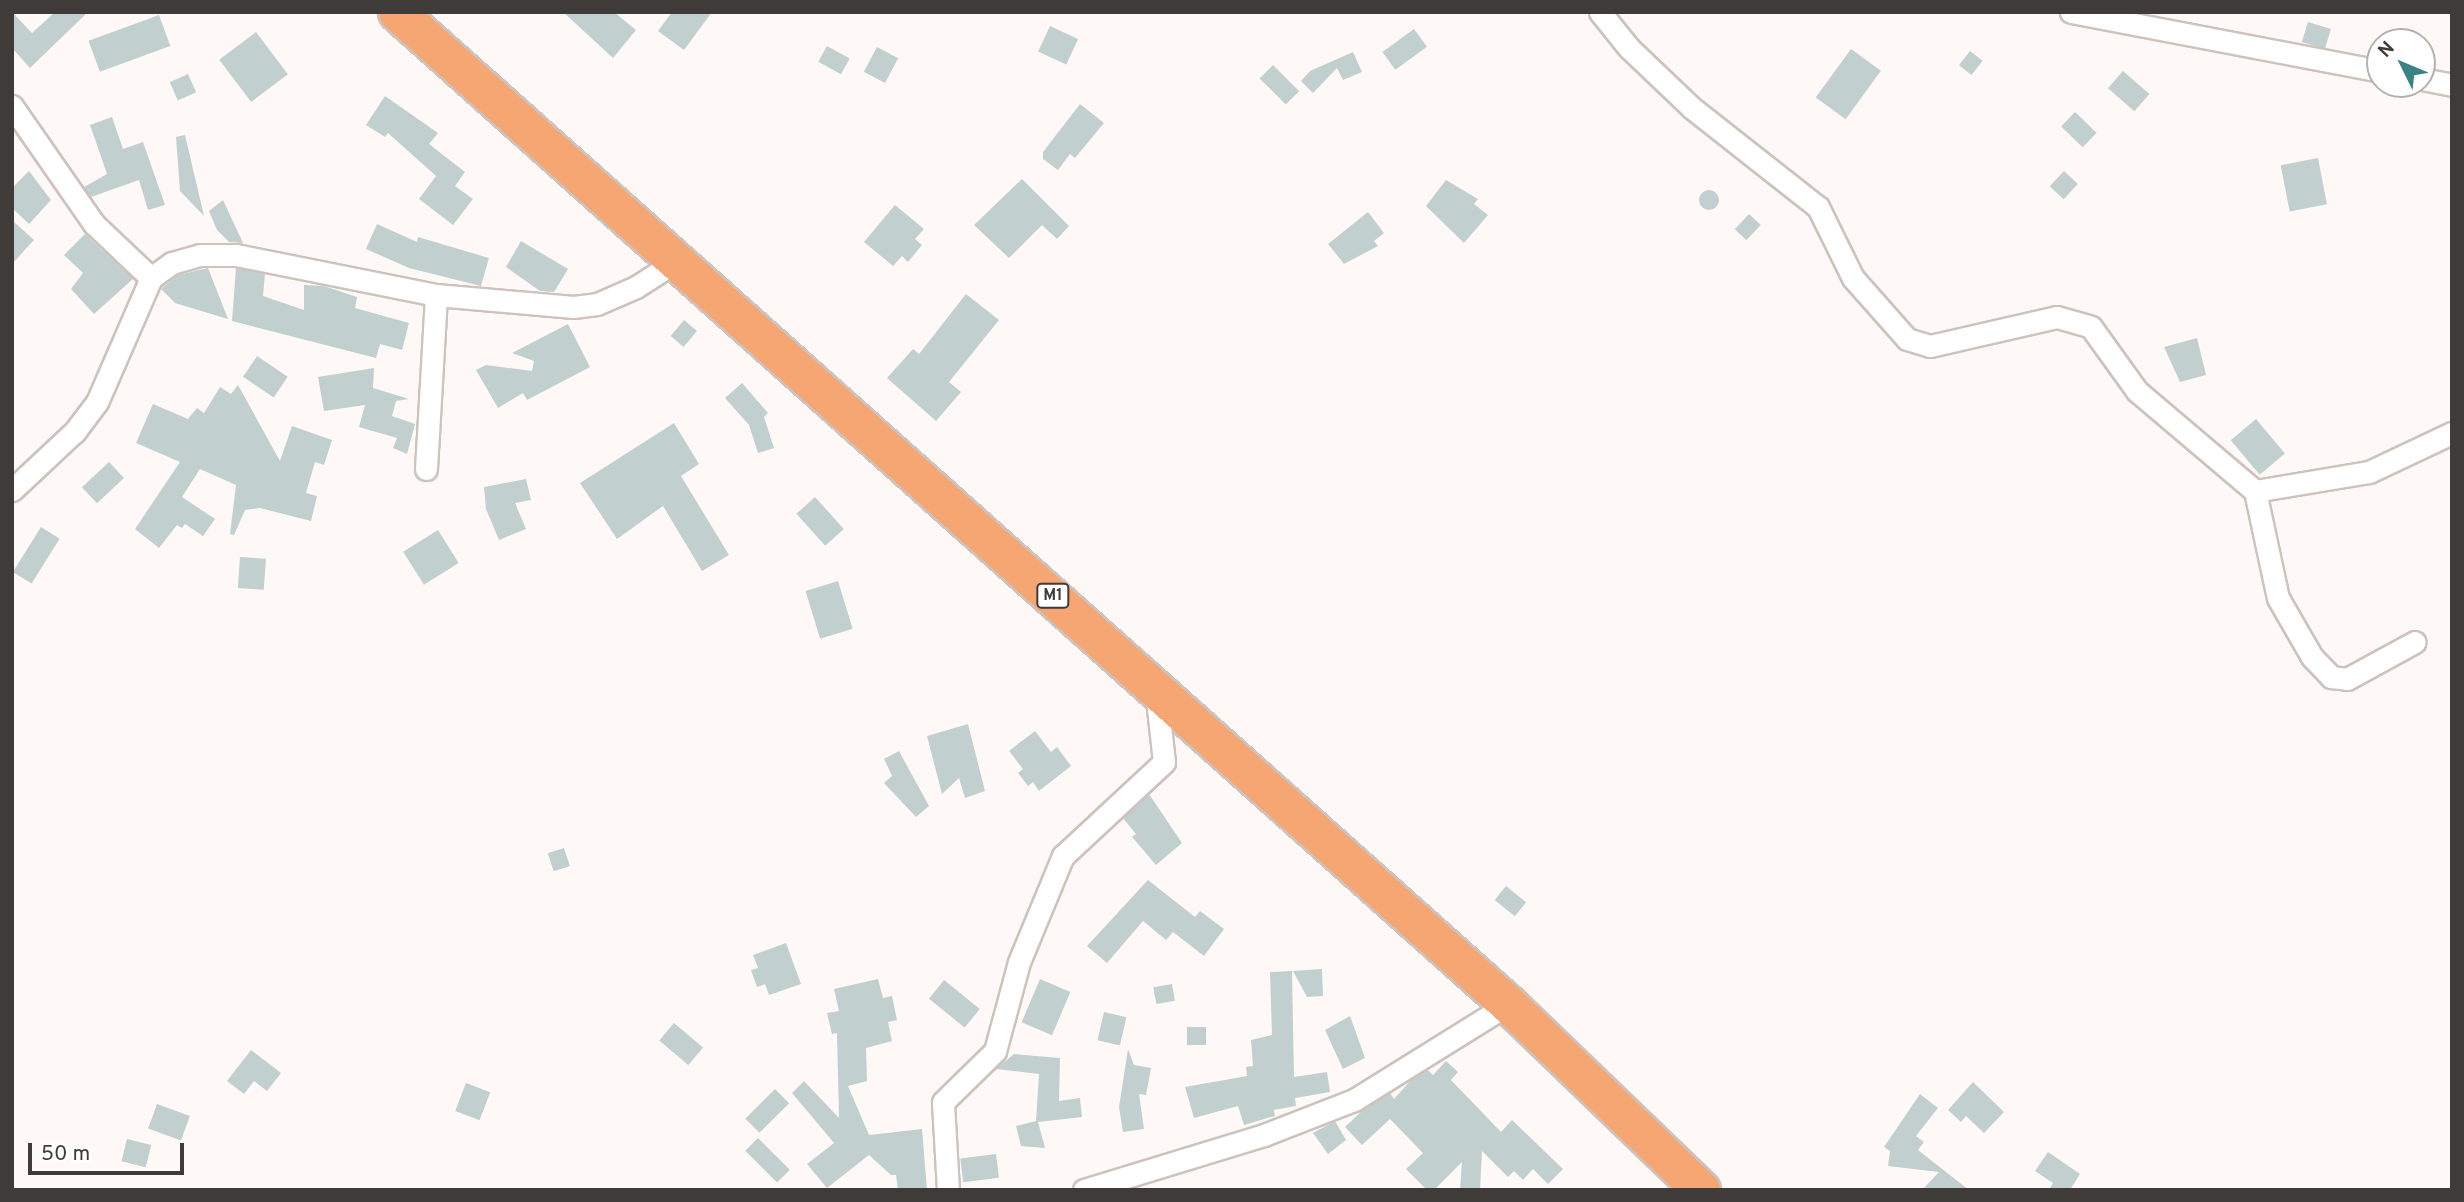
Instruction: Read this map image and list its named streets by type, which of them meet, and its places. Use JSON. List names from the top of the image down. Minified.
{"streets":{"highway":["M1"]},"scale_bar":"50 m","north":"top left"}
